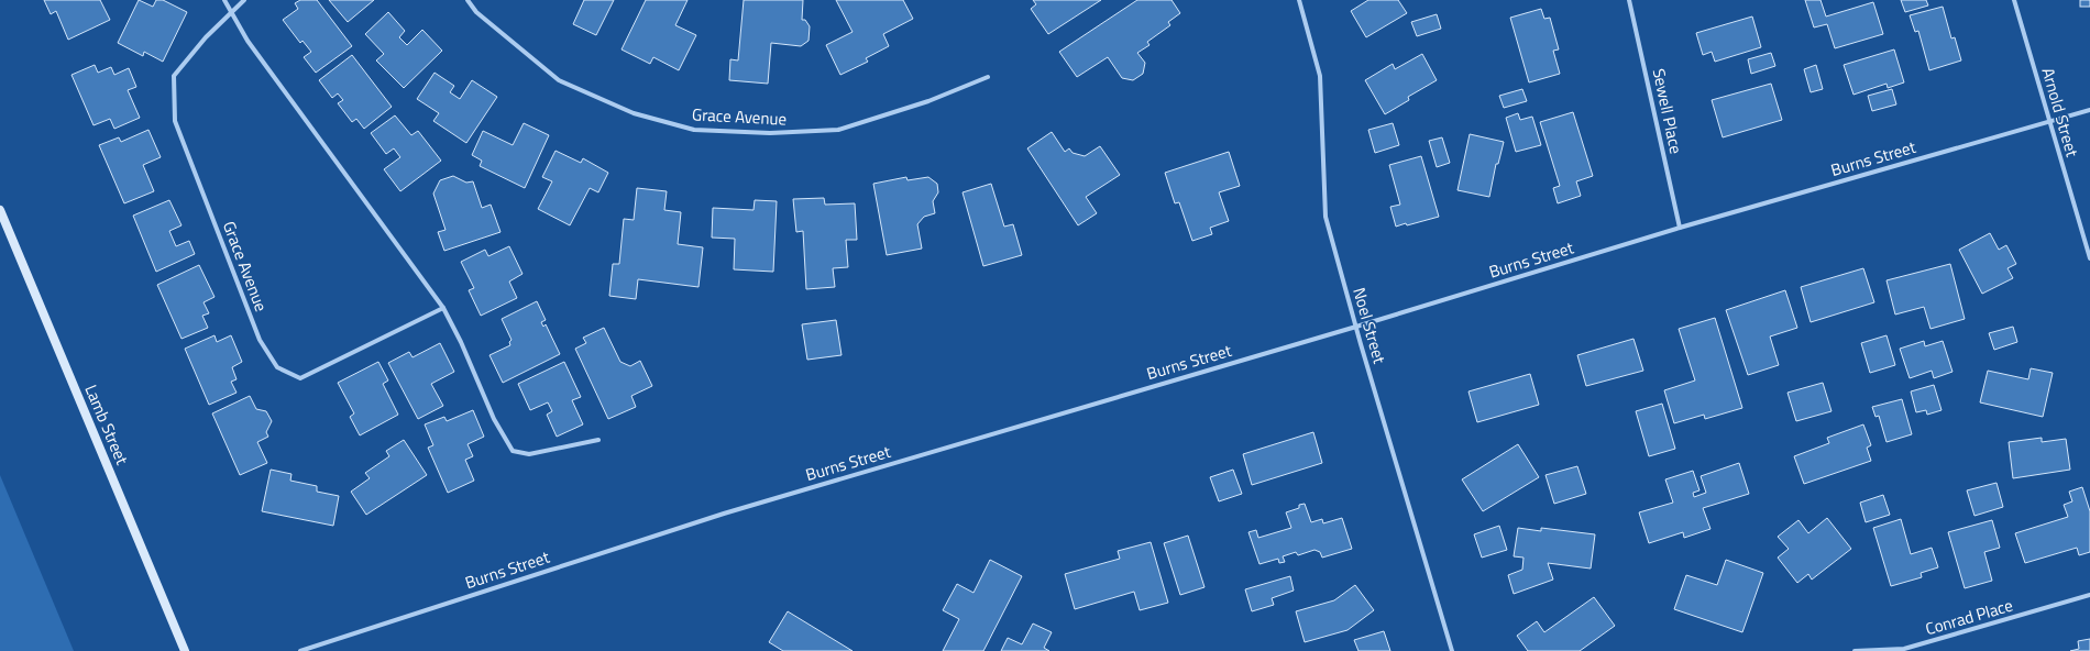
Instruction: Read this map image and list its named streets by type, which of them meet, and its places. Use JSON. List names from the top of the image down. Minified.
{"streets":{"street":["Sewell Place","Arnold Street","Grace Avenue","Burns Street","Noel Street","Lamb Street","Conrad Place"]},"crossings":[["Sewell Place","Burns Street"],["Arnold Street","Burns Street"],["Burns Street","Noel Street"]]}
